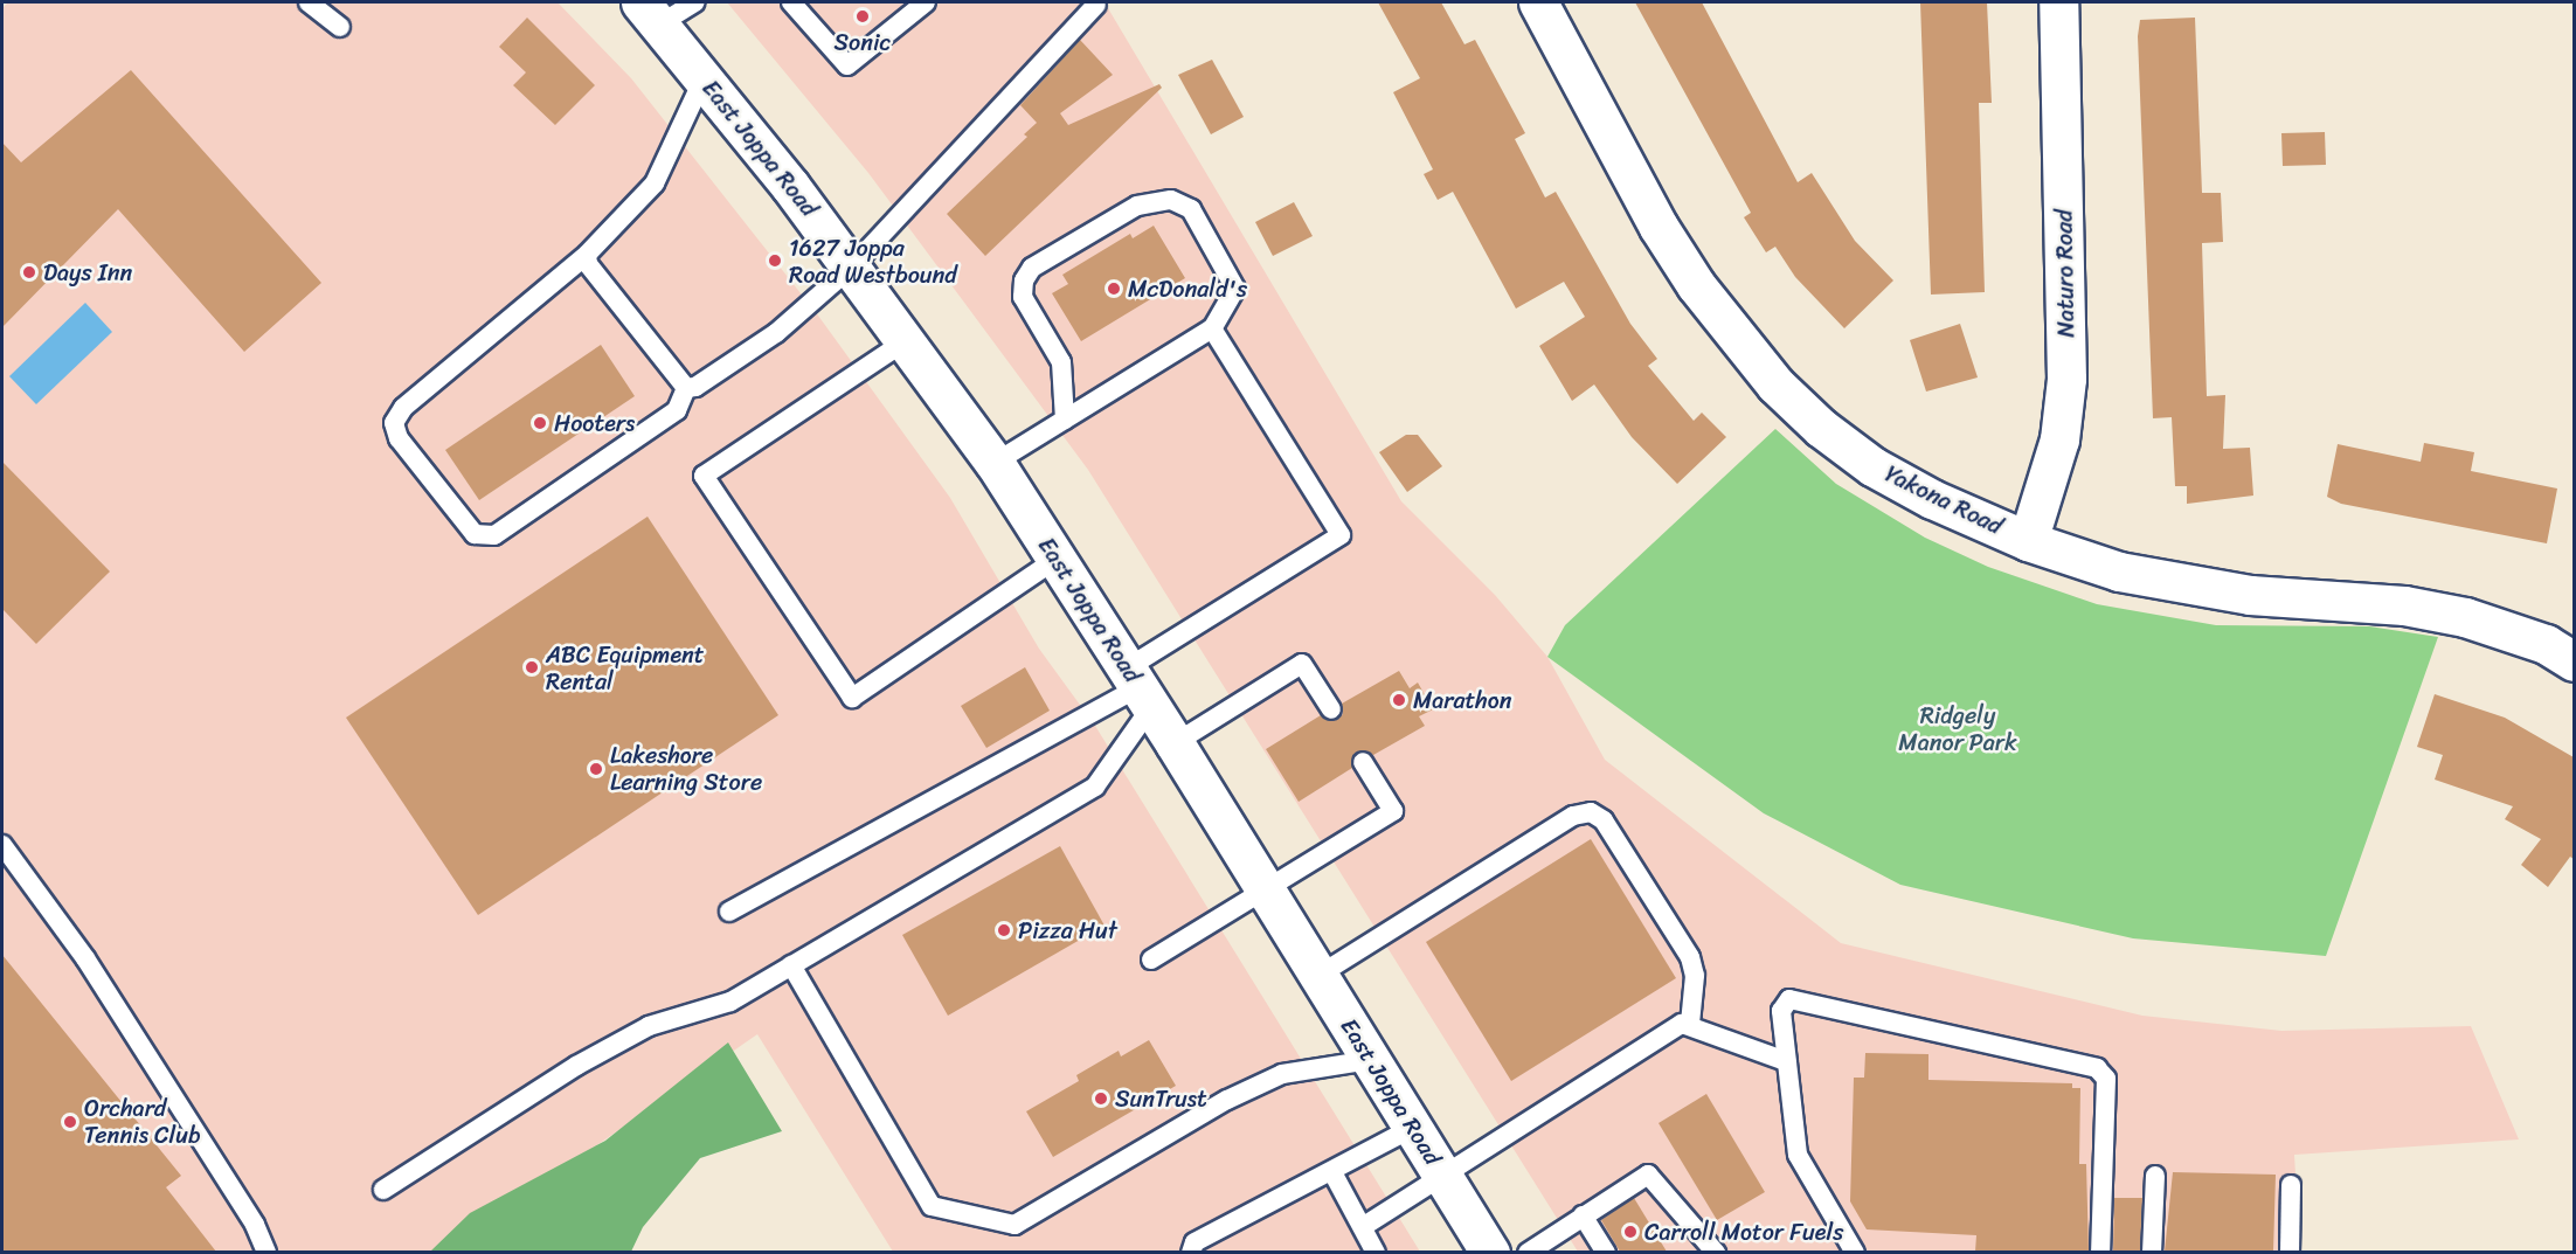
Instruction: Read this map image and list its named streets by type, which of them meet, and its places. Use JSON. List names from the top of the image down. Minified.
{"streets":{"street":["East Joppa Road","Naturo Road","Yakona Road"]},"crossings":[["Naturo Road","Yakona Road"]],"parks":["Ridgely Manor Park"],"places":["Sonic","1627 Joppa Road Westbound","Days Inn","McDonald's","Hooters","ABC Equipment Rental","Marathon","Lakeshore Learning Store","Pizza Hut","SunTrust","Orchard Tennis Club","Carroll Motor Fuels"]}
